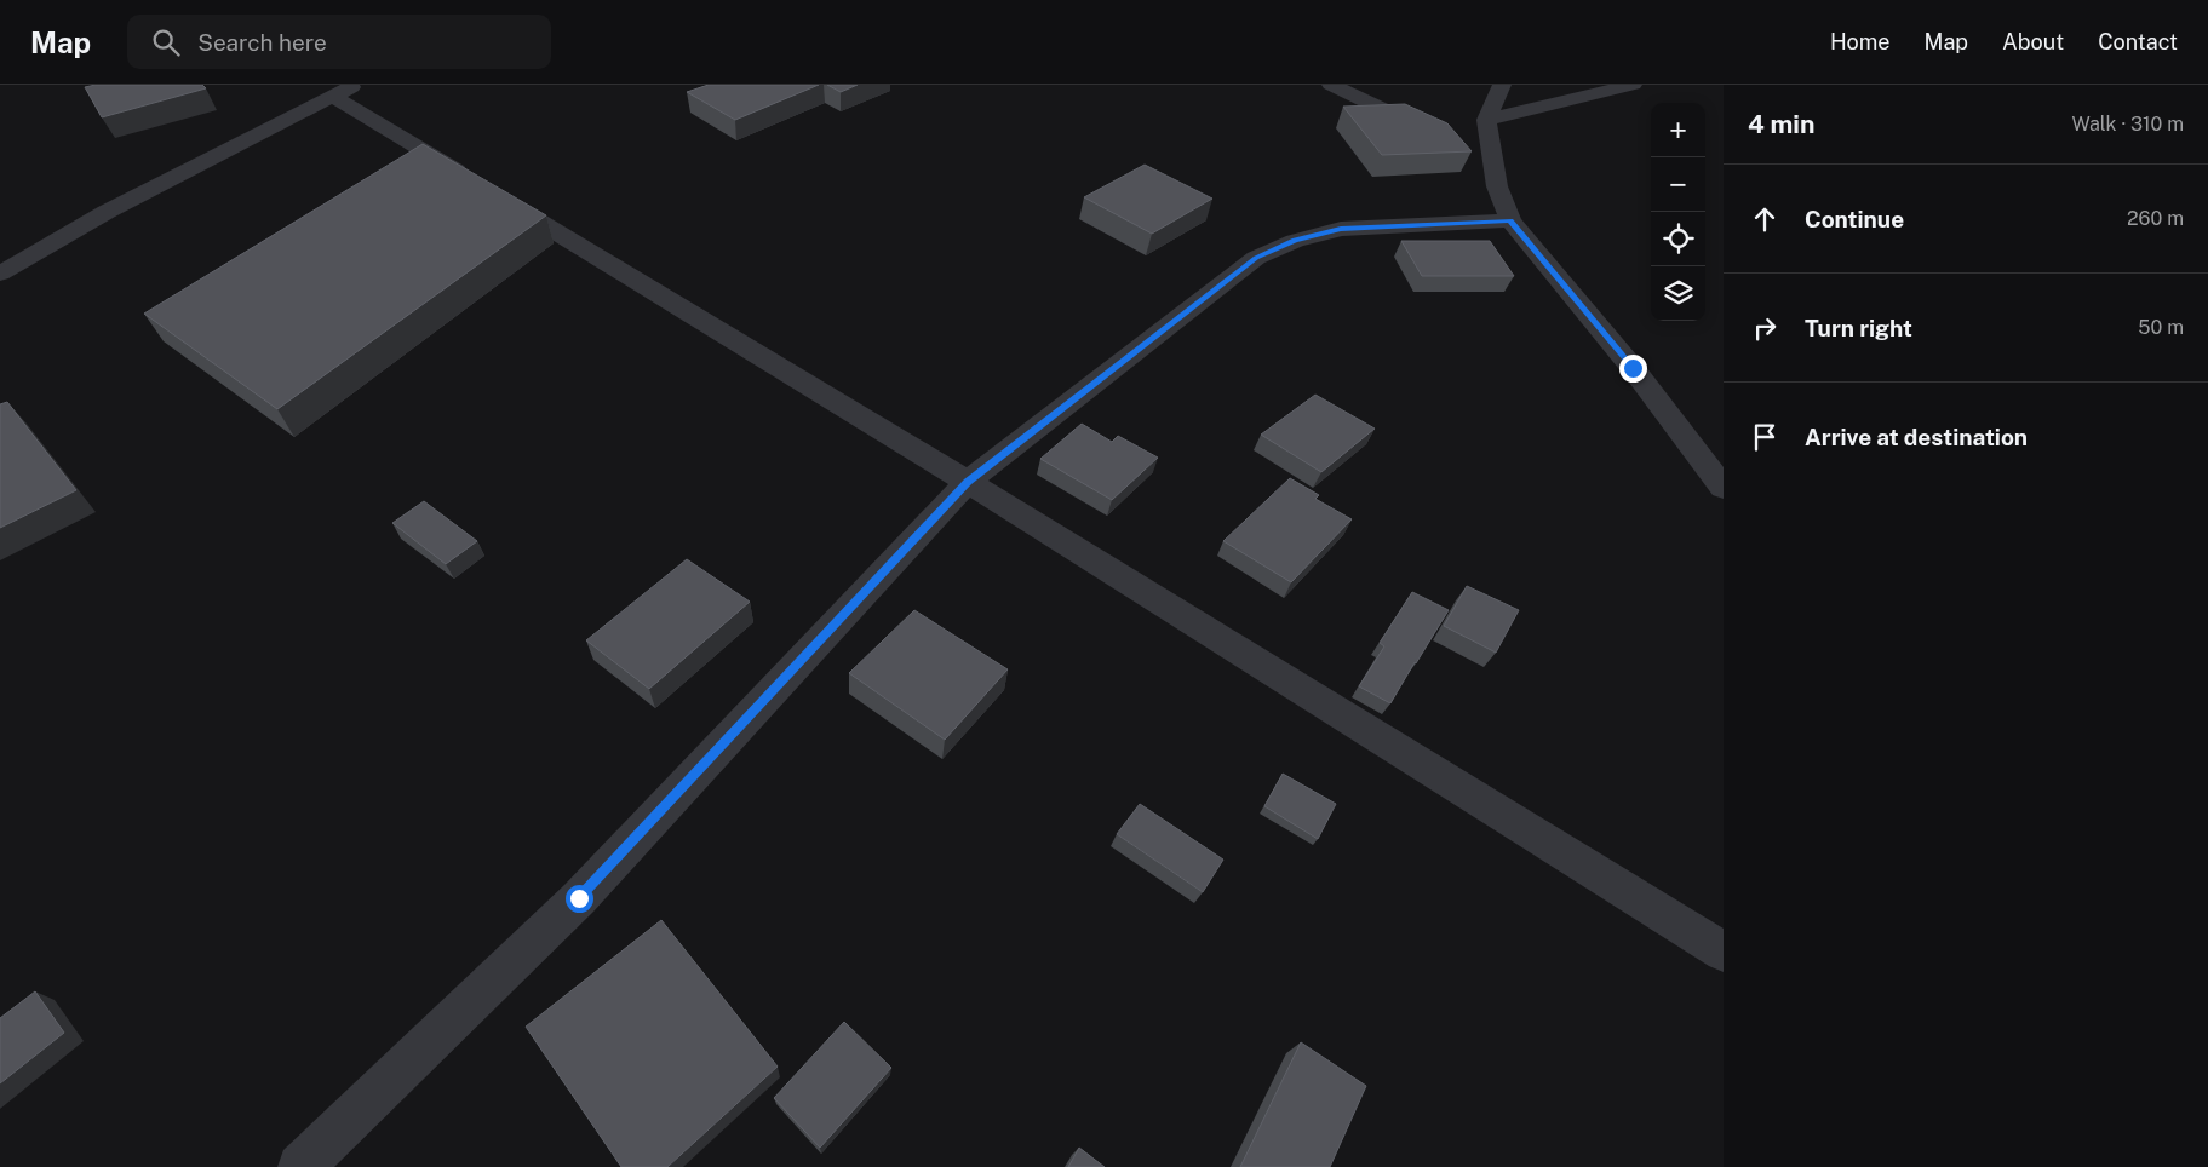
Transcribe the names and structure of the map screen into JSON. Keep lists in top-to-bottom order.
{
  "page": {
    "header": "Map",
    "search": "Search here",
    "nav": [
      "Home",
      "Map",
      "About",
      "Contact"
    ],
    "heading": ["4 min", "Walk · 310 m"],
    "map_buttons": ["+", "−"],
    "list": [
      ["Continue", "260 m"],
      ["Turn right", "50 m"],
      "Arrive at destination"
    ]
  }
}
